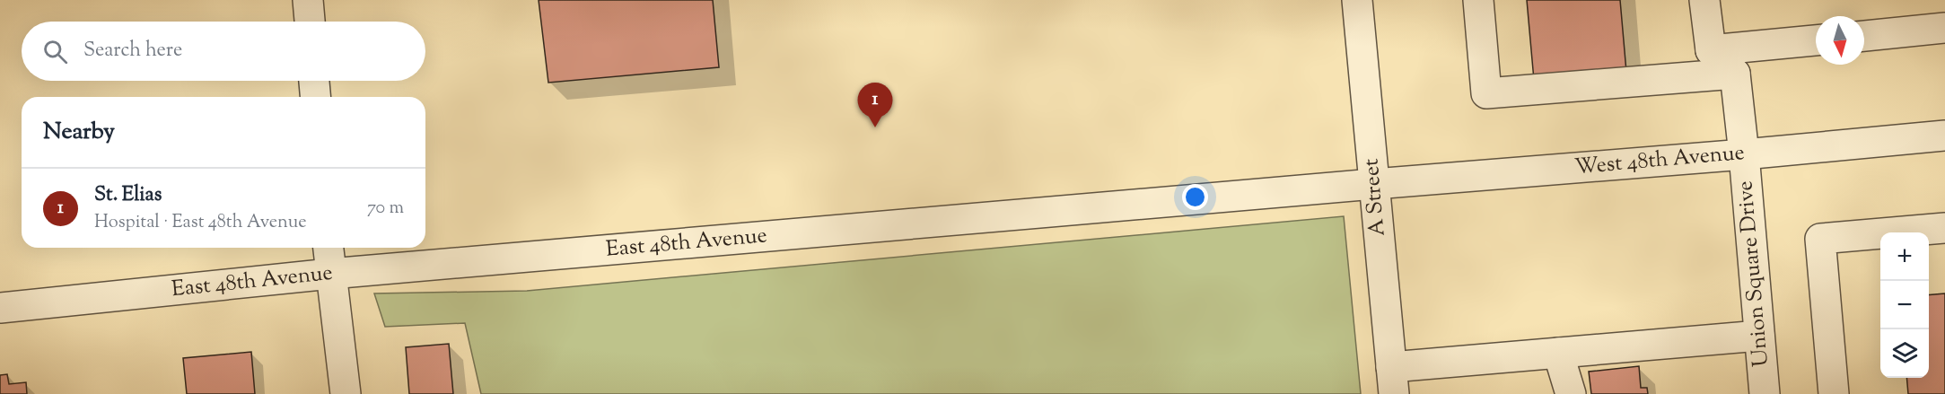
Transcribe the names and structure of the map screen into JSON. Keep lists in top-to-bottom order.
{
  "streets": {
    "street": [
      "West 48th Avenue",
      "A Street",
      "East 48th Avenue",
      "Union Square Drive"
    ]
  },
  "crossings": [
    ["West 48th Avenue", "A Street"],
    ["West 48th Avenue", "East 48th Avenue"],
    ["West 48th Avenue", "Union Square Drive"],
    ["A Street", "East 48th Avenue"]
  ],
  "north": "bottom",
  "page": {
    "search": "Search here",
    "pins": "1",
    "heading": "Nearby",
    "list": [
      {
        "mark": "1",
        "name": "St. Elias",
        "note": "Hospital · East 48th Avenue",
        "value": "70 m"
      }
    ],
    "map_buttons": ["+", "−"]
  }
}
